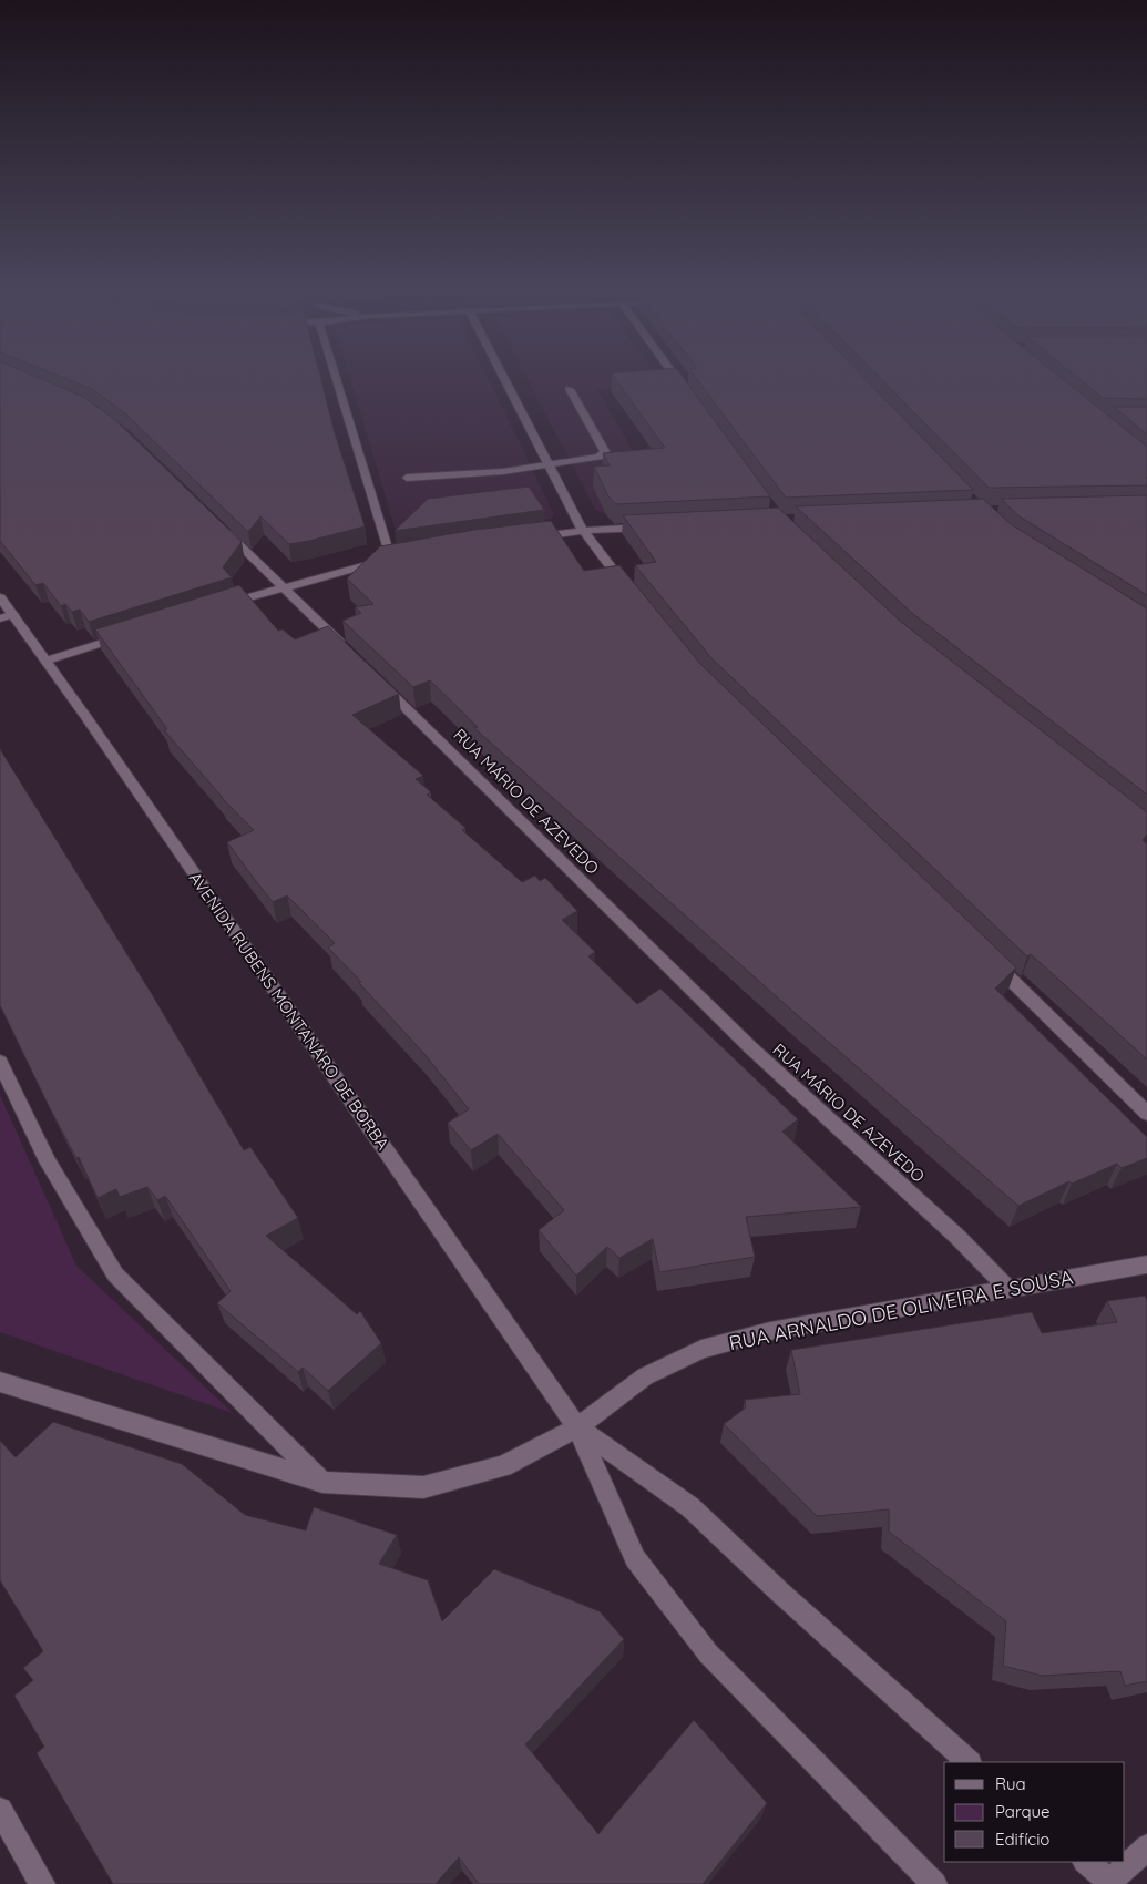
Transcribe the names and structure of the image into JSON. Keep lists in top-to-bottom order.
{
  "streets": {
    "street": ["RUA MÁRIO DE AZEVEDO", "AVENIDA RUBENS MONTANARO DE BORBA", "RUA ARNALDO DE OLIVEIRA E SOUSA"]
  },
  "crossings": [
    ["RUA MÁRIO DE AZEVEDO", "RUA ARNALDO DE OLIVEIRA E SOUSA"],
    ["AVENIDA RUBENS MONTANARO DE BORBA", "RUA ARNALDO DE OLIVEIRA E SOUSA"]
  ],
  "legend": ["Rua", "Parque", "Edifício"]
}
